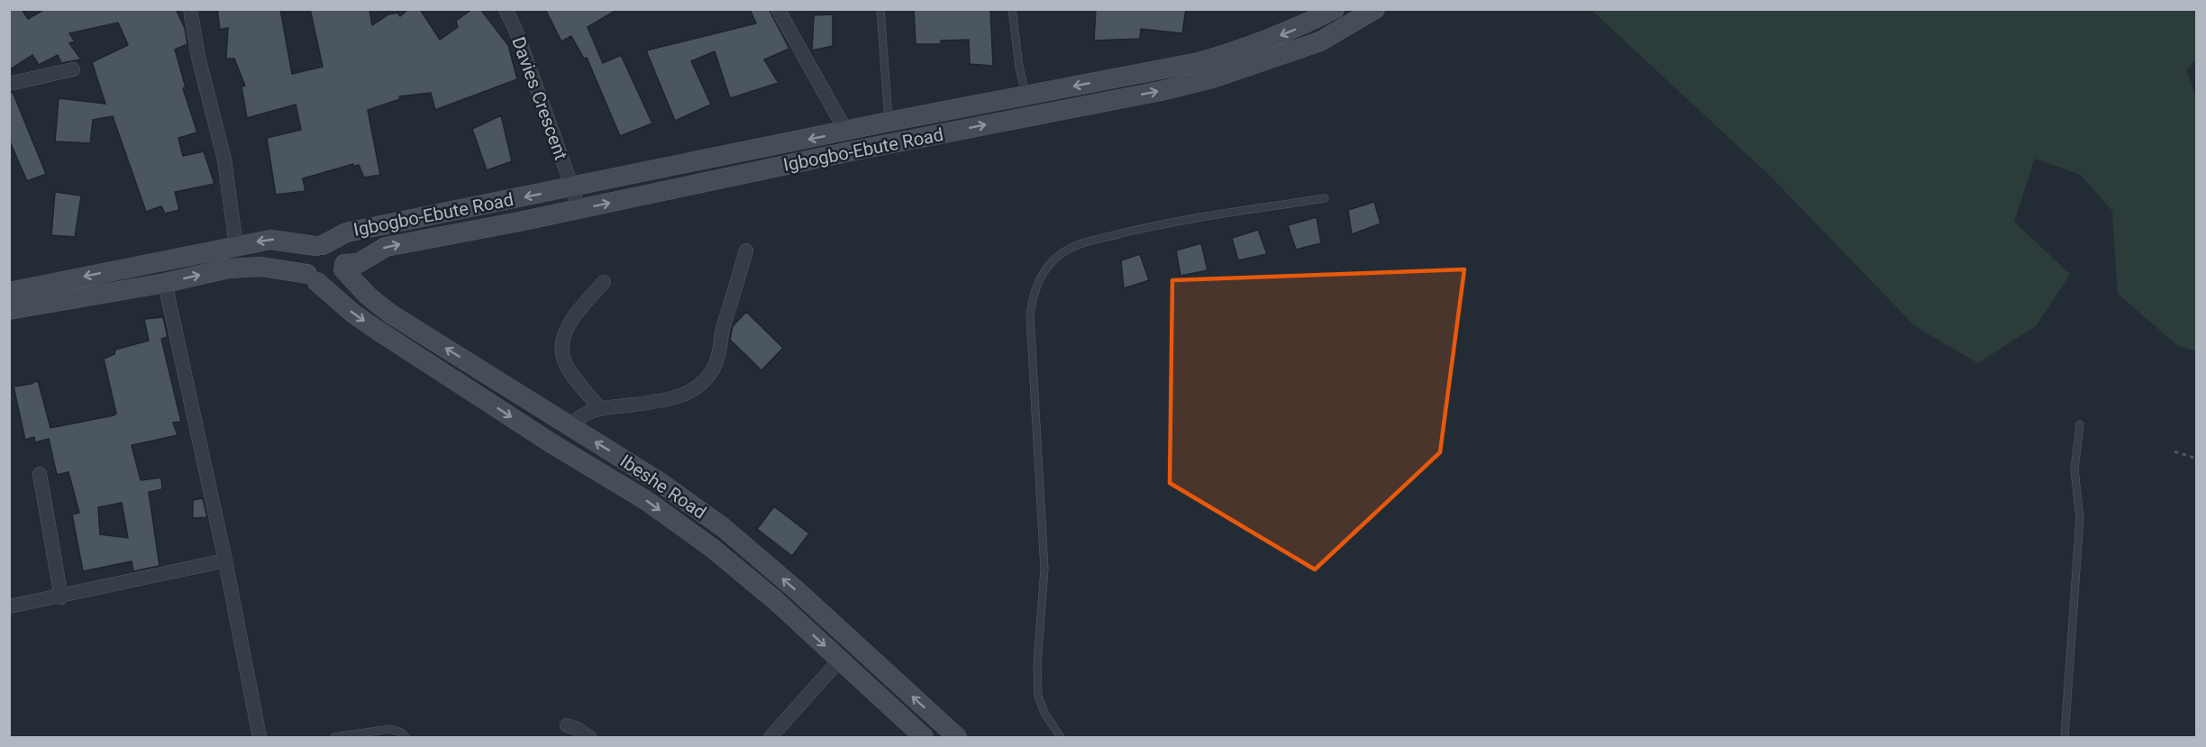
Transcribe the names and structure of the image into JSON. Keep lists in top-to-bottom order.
{
  "streets": {
    "main road": ["Igbogbo-Ebute Road", "Ibeshe Road"],
    "street": ["Davies Crescent"]
  },
  "crossings": [
    ["Davies Crescent", "Igbogbo-Ebute Road"],
    ["Igbogbo-Ebute Road", "Ibeshe Road"]
  ]
}
